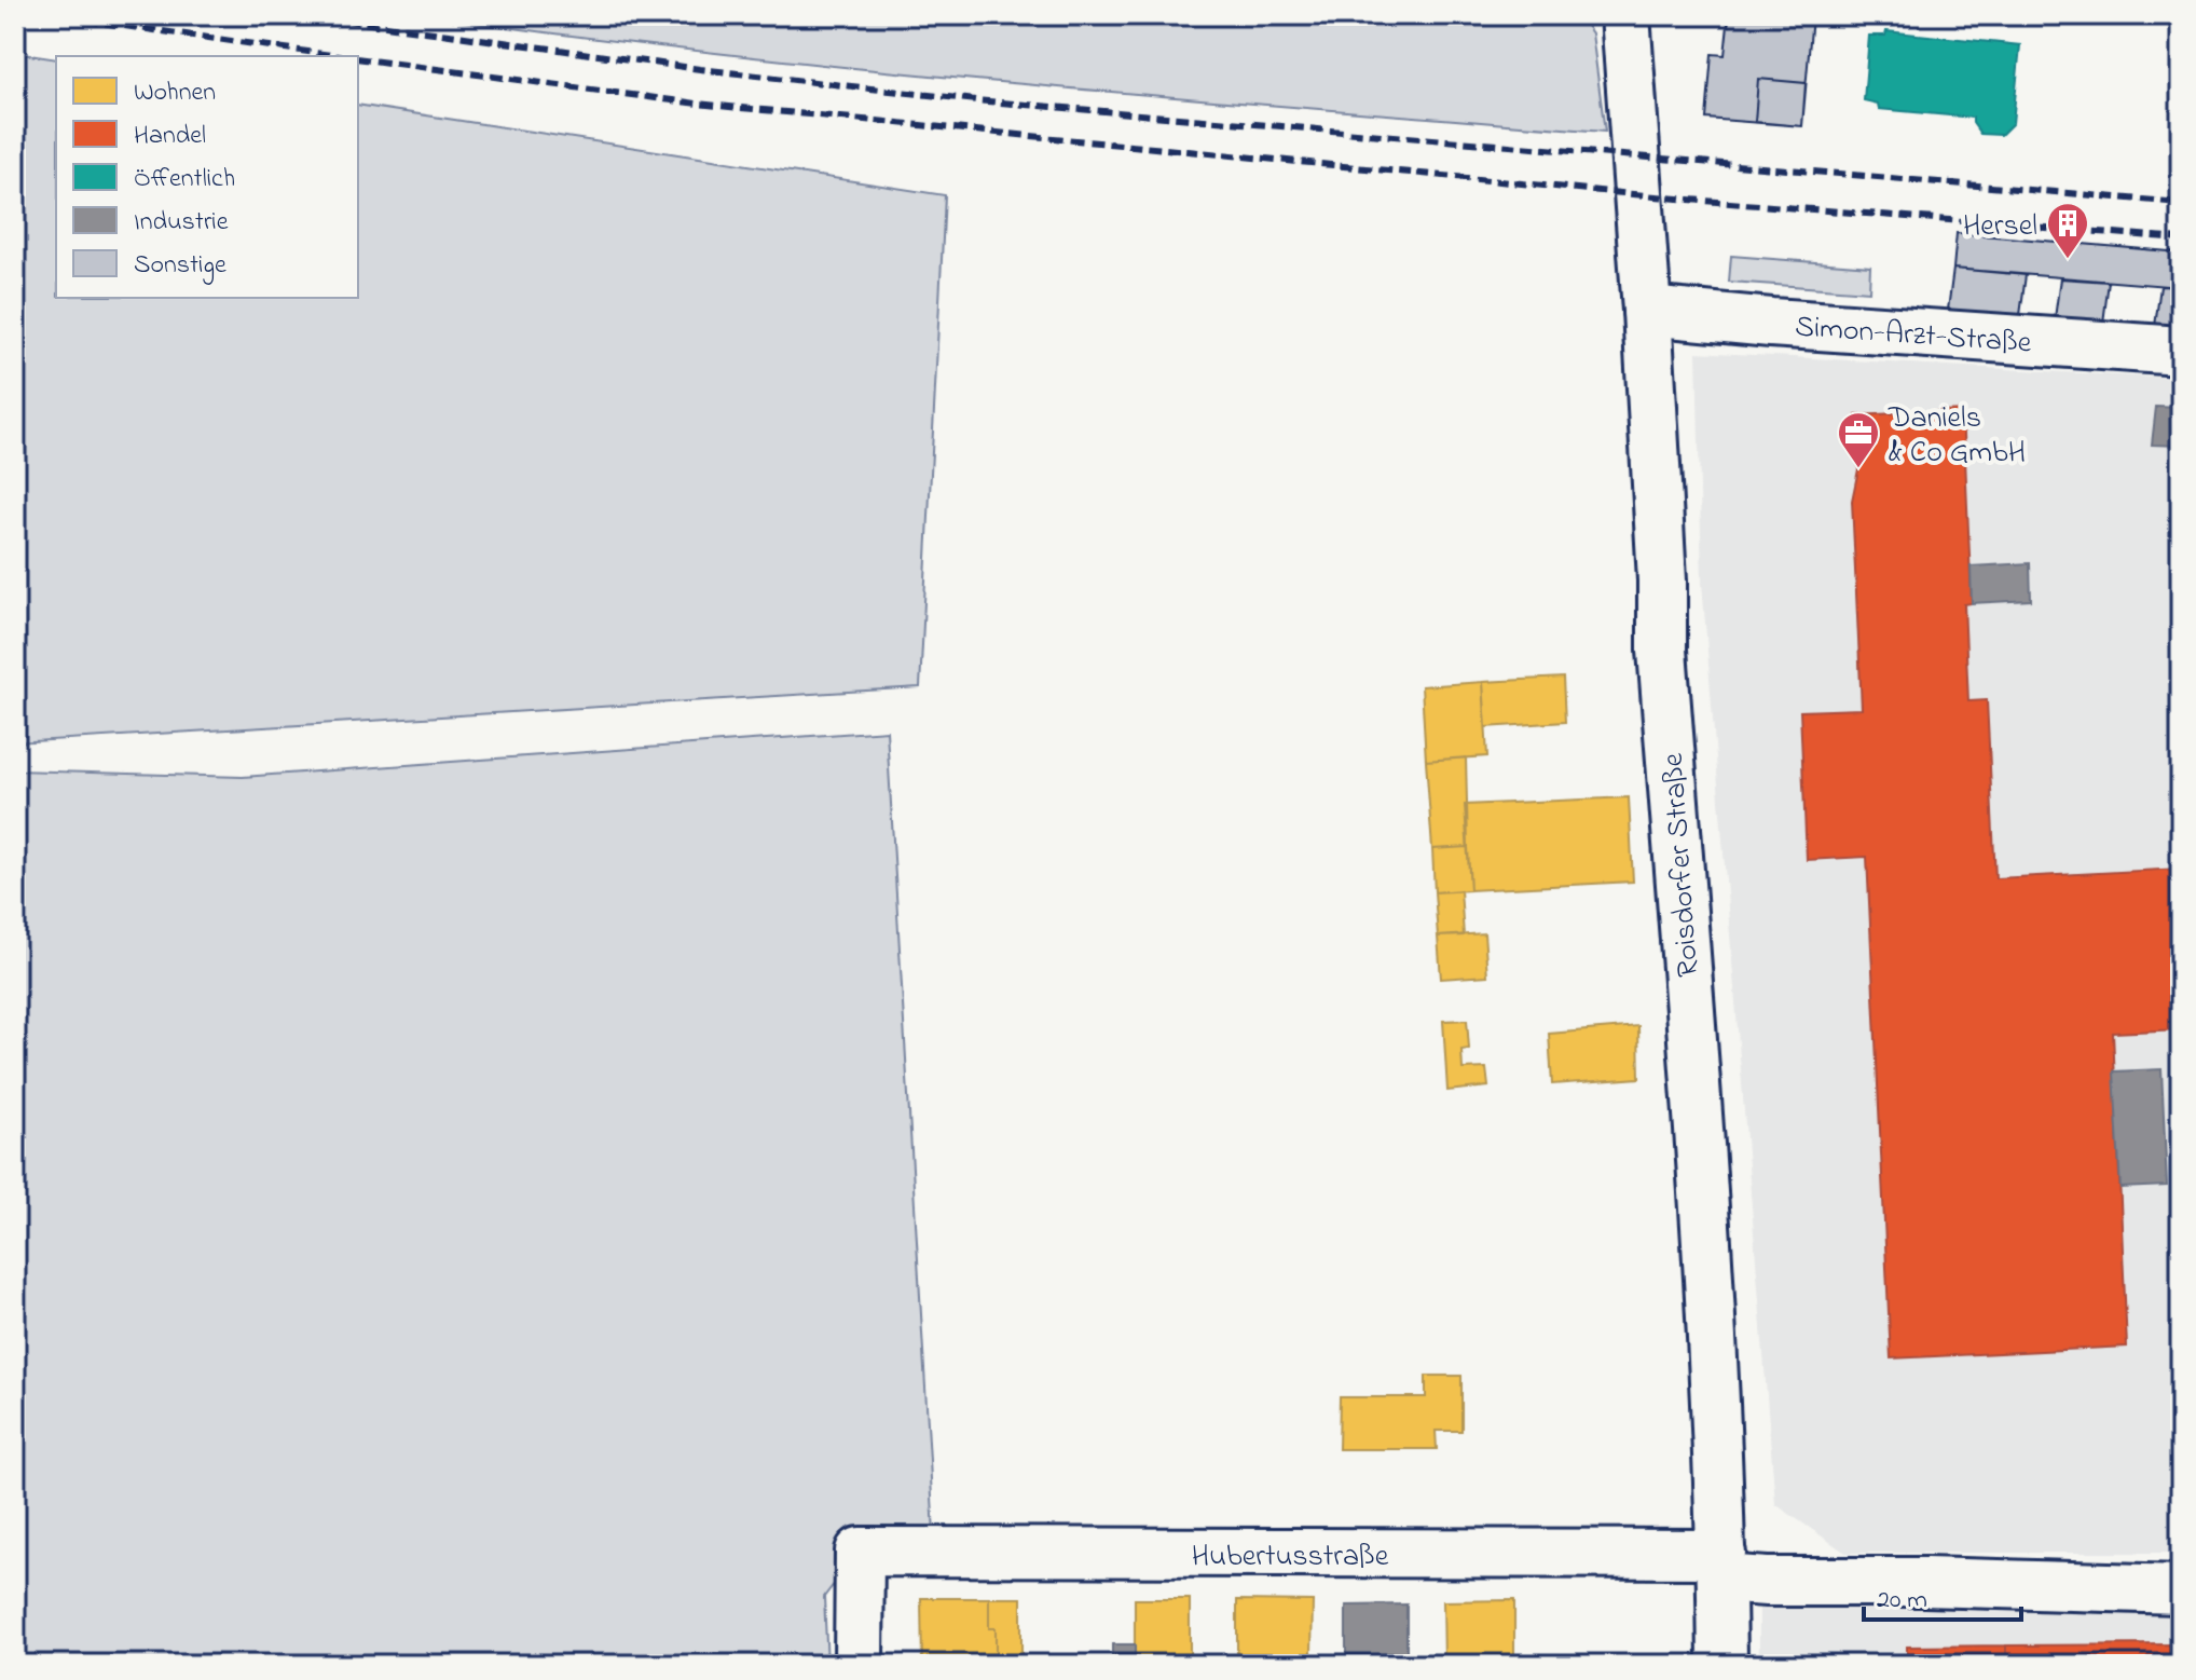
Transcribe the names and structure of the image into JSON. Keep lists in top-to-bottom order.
{
  "streets": {
    "street": ["Simon-Arzt-Straße", "Roisdorfer Straße", "Hubertusstraße"]
  },
  "crossings": [
    ["Simon-Arzt-Straße", "Roisdorfer Straße"],
    ["Roisdorfer Straße", "Hubertusstraße"]
  ],
  "places": {
    "building": ["Hersel"],
    "office": ["Daniels & Co GmbH"]
  },
  "legend": [
    "Wohnen",
    "Handel",
    "Öffentlich",
    "Industrie",
    "Sonstige"
  ],
  "scale_bar": "20 m"
}
